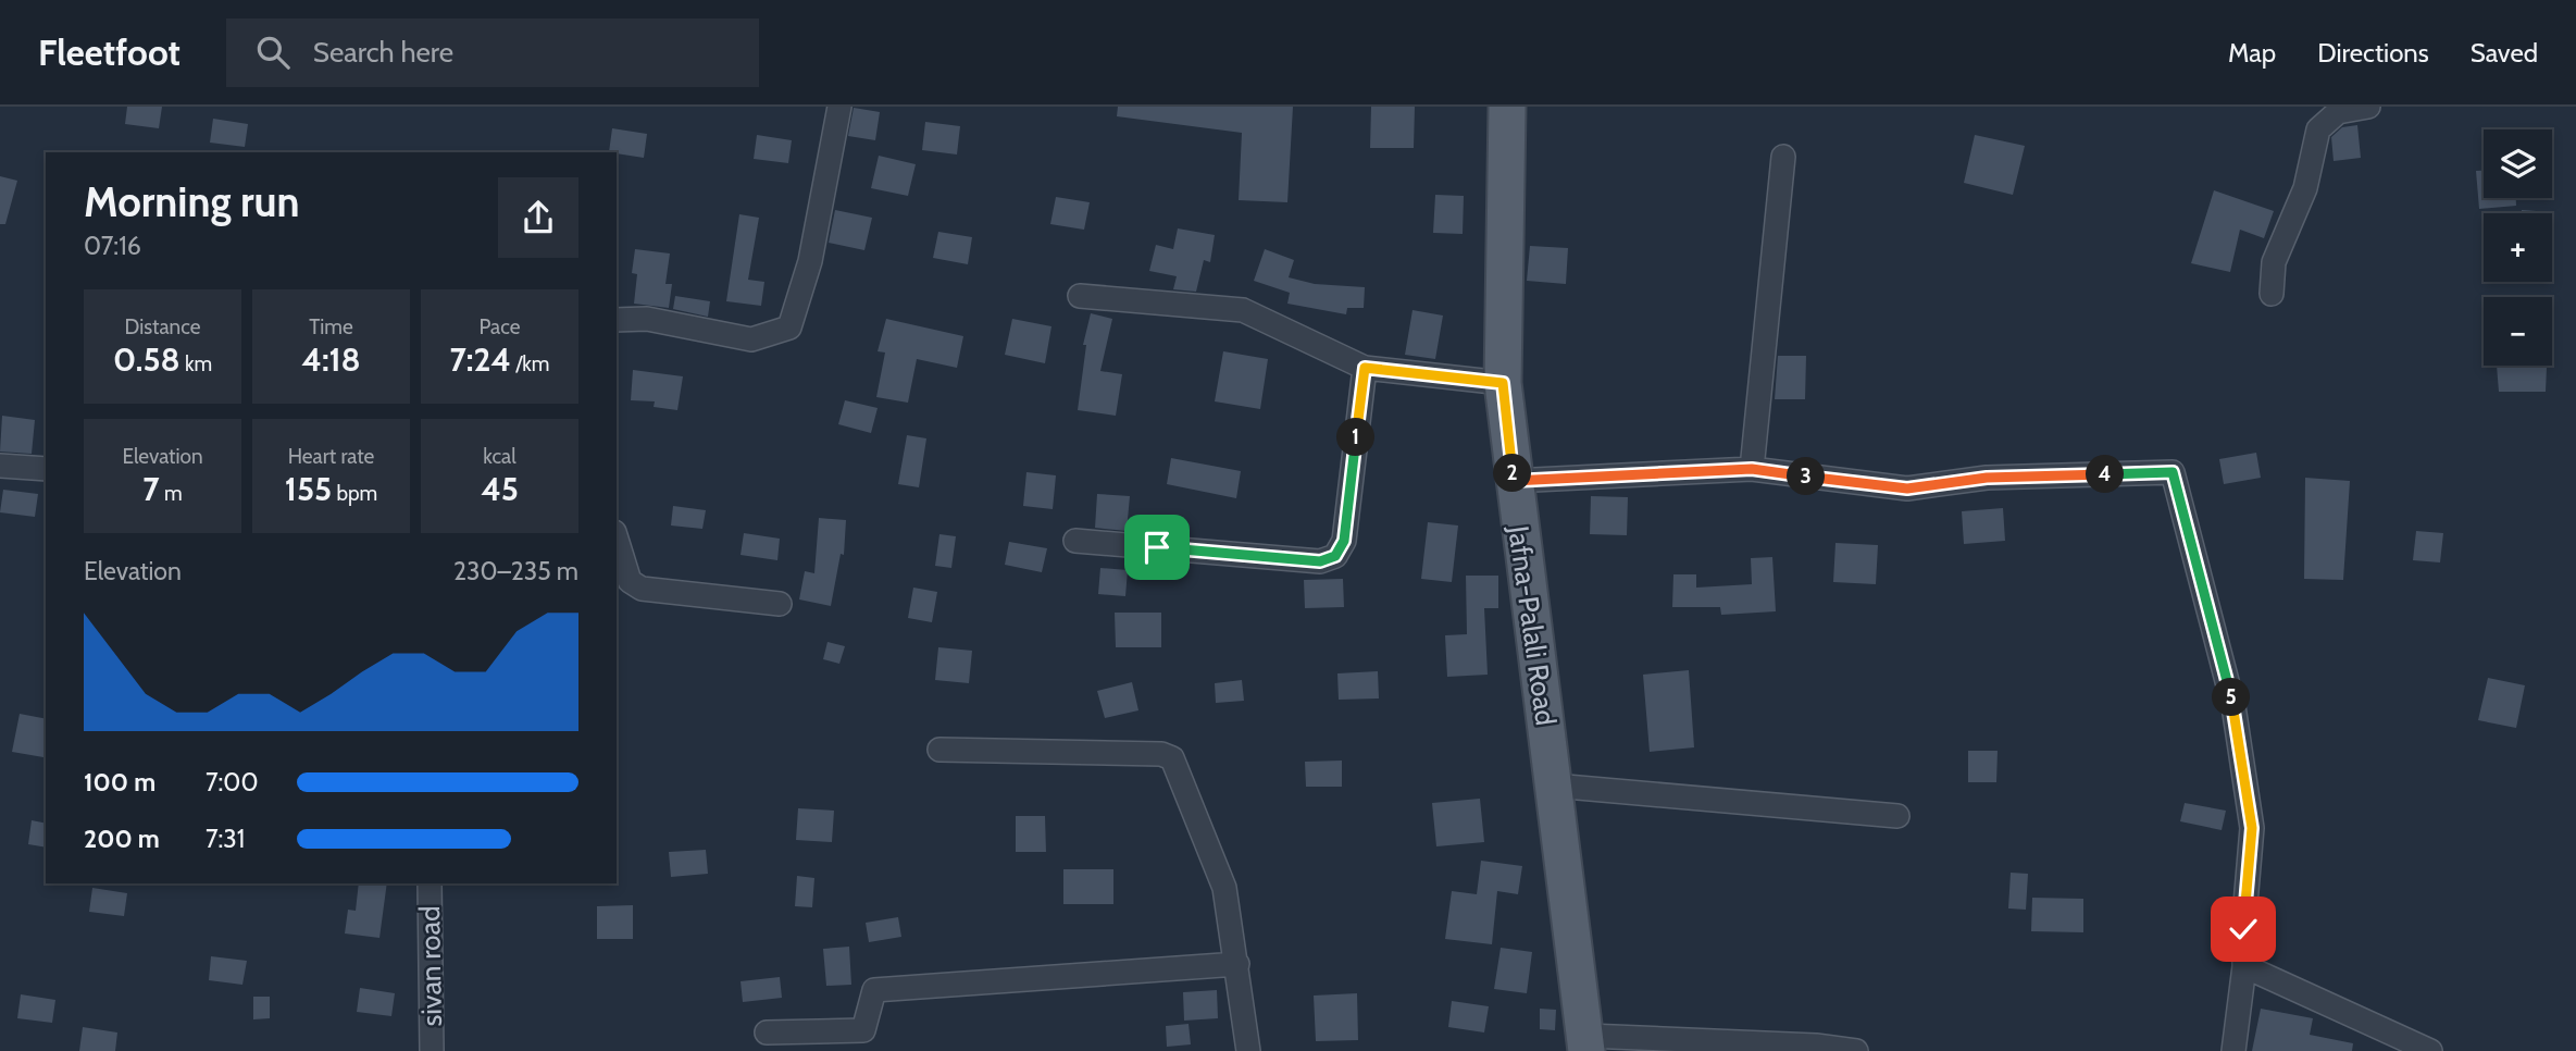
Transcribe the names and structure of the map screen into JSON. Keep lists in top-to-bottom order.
{
  "streets": {
    "main road": ["Jafna-Palali Road"],
    "street": ["sivan road"]
  },
  "page": {
    "header": "Fleetfoot",
    "search": "Search here",
    "nav": ["Map", "Directions", "Saved"],
    "map_buttons": ["+", "−"],
    "heading": ["Morning run", "07:16"],
    "stats": [
      ["Distance", "0.58 km"],
      ["Time", "4:18"],
      ["Pace", "7:24 /km"],
      ["Elevation", "7 m"],
      ["Heart rate", "155 bpm"],
      ["kcal", "45"]
    ],
    "pins": [
      "1",
      "2",
      "4",
      "3",
      "5"
    ],
    "chart": ["Elevation", "230–235 m"],
    "list": [
      {
        "name": "100 m",
        "note": "7:00"
      },
      {
        "name": "200 m",
        "note": "7:31"
      }
    ]
  }
}
